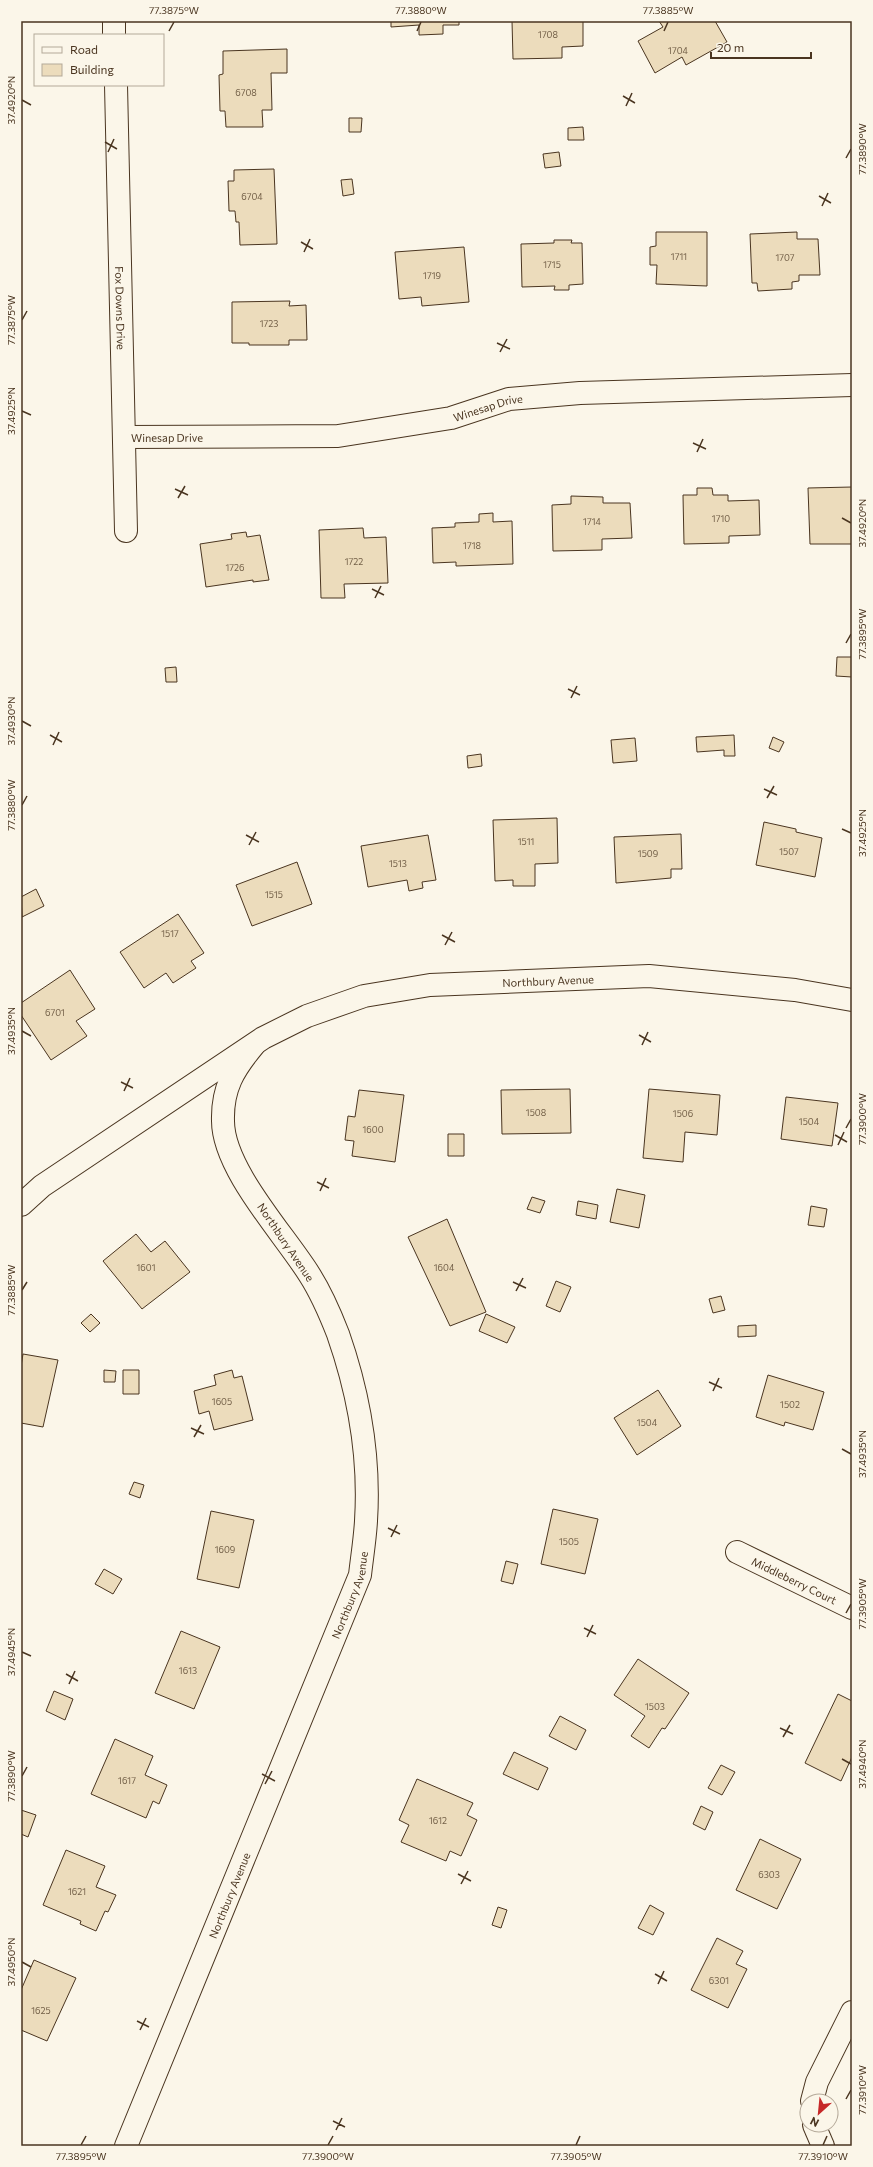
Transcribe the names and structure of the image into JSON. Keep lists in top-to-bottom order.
{
  "streets": {
    "street": [
      "Fox Downs Drive",
      "Winesap Drive",
      "Northbury Avenue",
      "Middleberry Court"
    ]
  },
  "crossings": [
    ["Fox Downs Drive", "Winesap Drive"]
  ],
  "house_numbers": [
    "1708",
    "1704",
    "6708",
    "6704",
    "1711",
    "1707",
    "1715",
    "1719",
    "1723",
    "1710",
    "1714",
    "1718",
    "1722",
    "1726",
    "1511",
    "1507",
    "1509",
    "1513",
    "1515",
    "1517",
    "6701",
    "1508",
    "1506",
    "1504",
    "1600",
    "1601",
    "1604",
    "1605",
    "1502",
    "1504",
    "1505",
    "1609",
    "1613",
    "1503",
    "1617",
    "1612",
    "6303",
    "1621",
    "6301",
    "1625"
  ],
  "legend": ["Road", "Building"],
  "scale_bar": "20 m",
  "north": "bottom left",
  "coordinates": [
    "77.3875°W",
    "77.3880°W",
    "77.3885°W",
    "37.4920°N",
    "77.3890°W",
    "37.4925°N",
    "77.3895°W",
    "37.4930°N",
    "37.4935°N",
    "77.3900°W",
    "77.3905°W",
    "37.4945°N",
    "37.4940°N",
    "37.4950°N",
    "77.3910°W"
  ]
}
